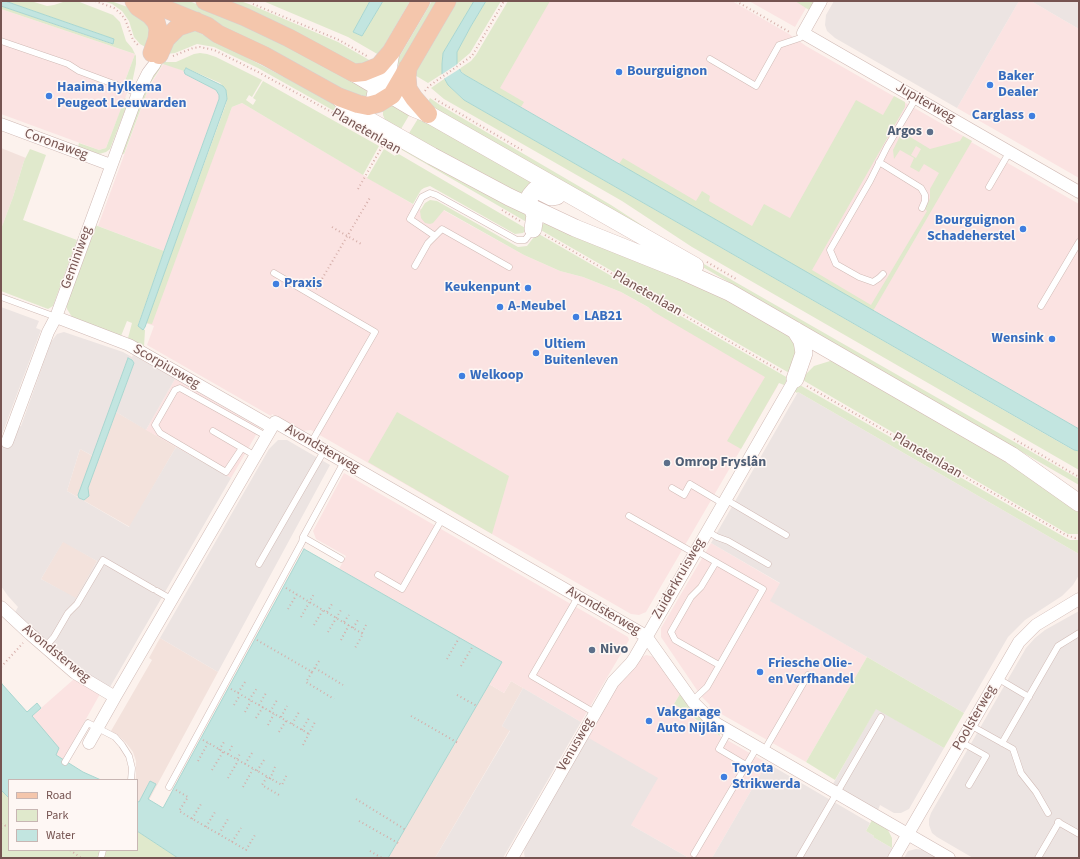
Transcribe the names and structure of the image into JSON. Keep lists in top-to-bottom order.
{
  "streets": {
    "main road": ["Planetenlaan"],
    "street": [
      "Jupiterweg",
      "Coronaweg",
      "Geminiweg",
      "Scorpiusweg",
      "Avondsterweg",
      "Zuiderkruisweg",
      "Poolsterweg",
      "Venusweg"
    ]
  },
  "crossings": [
    ["Planetenlaan", "Zuiderkruisweg"],
    ["Coronaweg", "Geminiweg"],
    ["Geminiweg", "Scorpiusweg"],
    ["Scorpiusweg", "Avondsterweg"],
    ["Avondsterweg", "Zuiderkruisweg"],
    ["Avondsterweg", "Venusweg"],
    ["Zuiderkruisweg", "Poolsterweg"],
    ["Zuiderkruisweg", "Venusweg"]
  ],
  "places": [
    "Bourguignon",
    "Baker Dealer",
    "Haaima Hylkema Peugeot Leeuwarden",
    "Carglass",
    "Argos",
    "Bourguignon Schadeherstel",
    "Praxis",
    "Keukenpunt",
    "A-Meubel",
    "LAB21",
    "Wensink",
    "Ultiem Buitenleven",
    "Welkoop",
    "Omrop Fryslân",
    "Nivo",
    "Friesche Olie- en Verfhandel",
    "Vakgarage Auto Nijlân",
    "Toyota Strikwerda"
  ],
  "legend": ["Road", "Park", "Water"]
}
